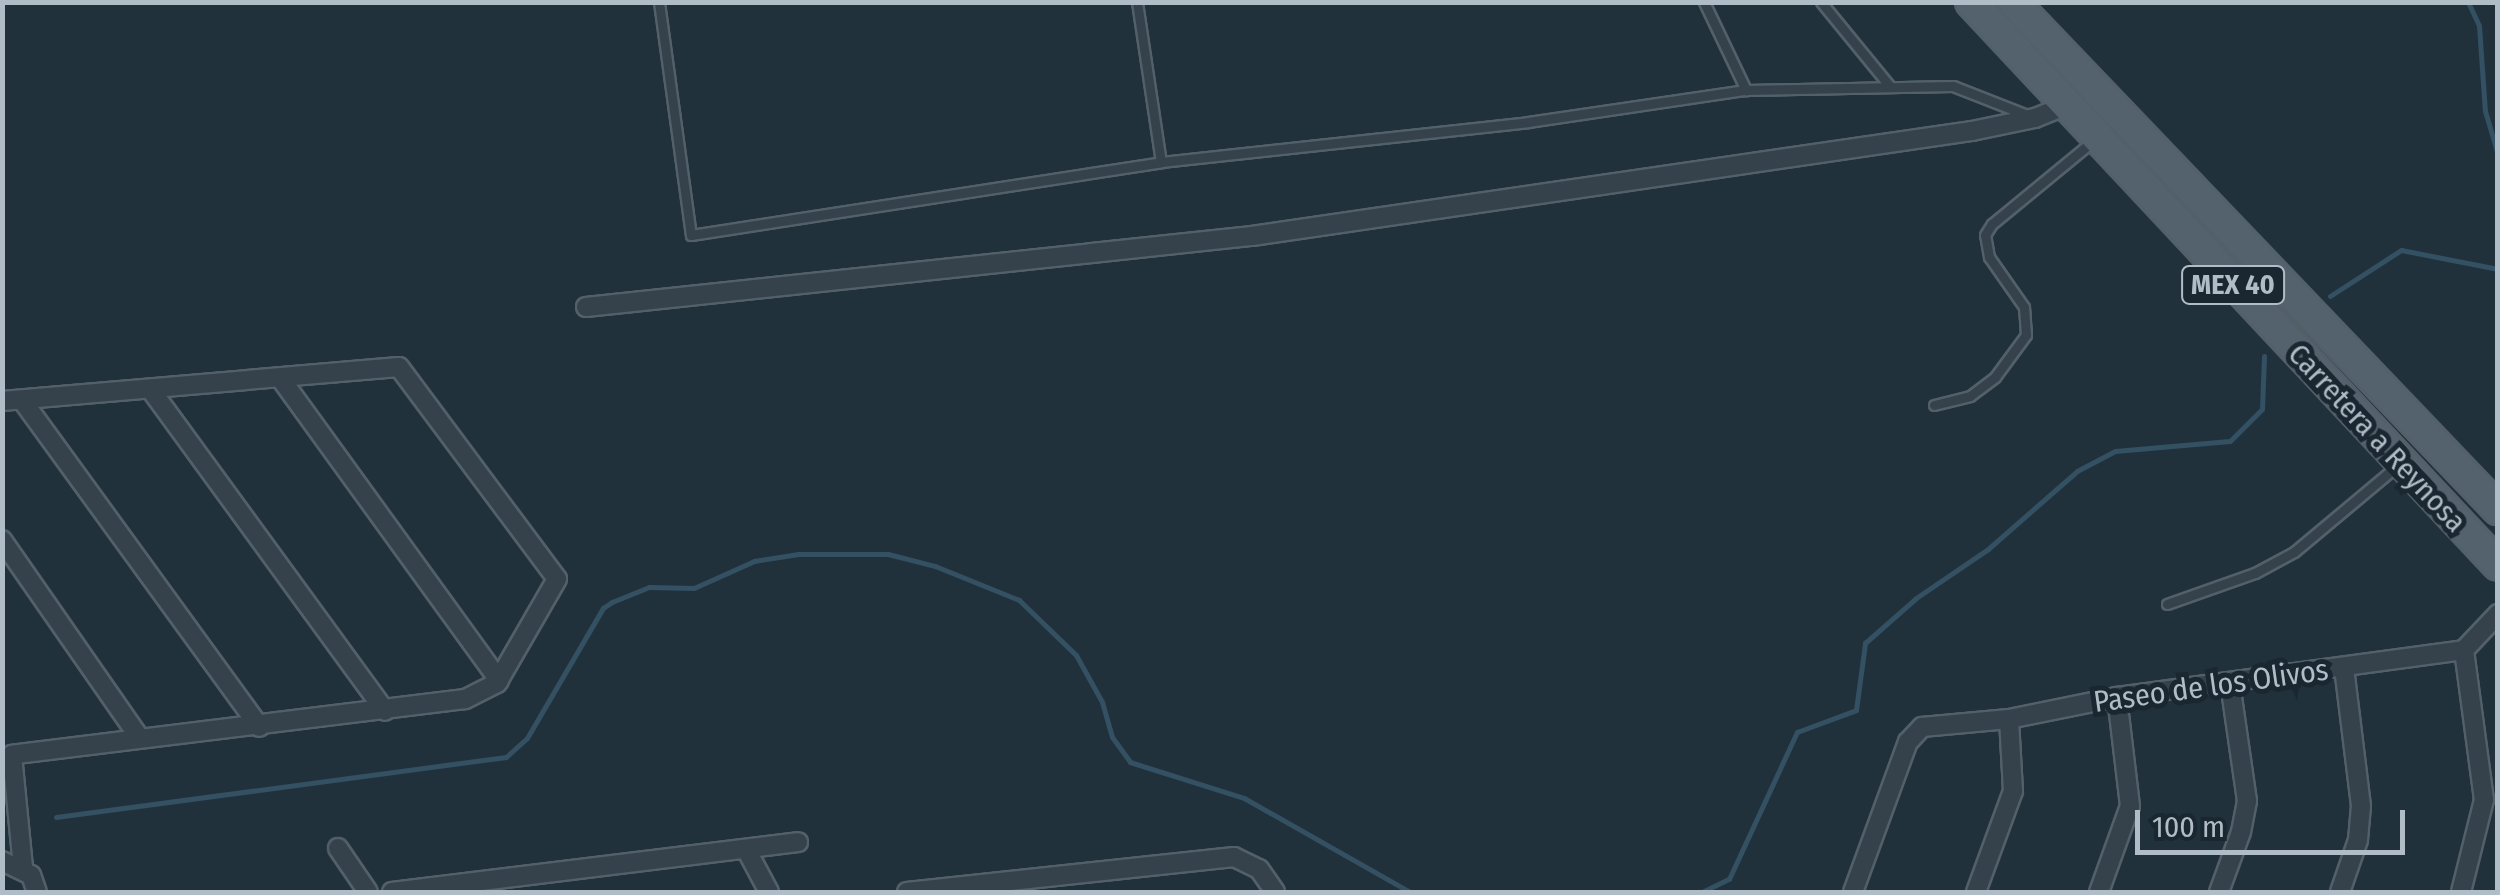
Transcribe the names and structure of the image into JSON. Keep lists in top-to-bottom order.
{
  "streets": {
    "main road": ["MEX 40", "Carretera a Reynosa"],
    "street": ["Paseo de los Olivos"]
  },
  "scale_bar": "100 m"
}
